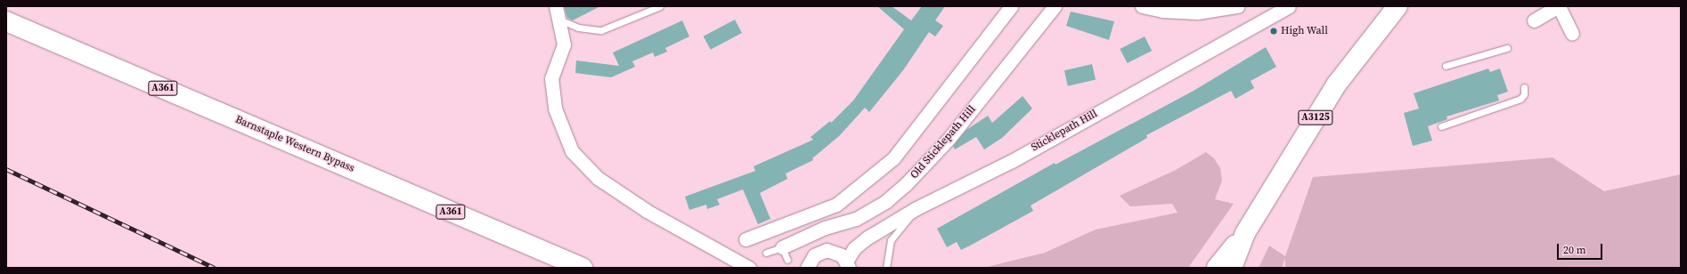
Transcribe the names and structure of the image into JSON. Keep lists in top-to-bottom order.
{
  "streets": {
    "main road": ["A361", "A3125", "Barnstaple Western Bypass"],
    "street": ["Sticklepath Hill", "Old Sticklepath Hill"]
  },
  "places": ["High Wall"],
  "scale_bar": "20 m"
}
